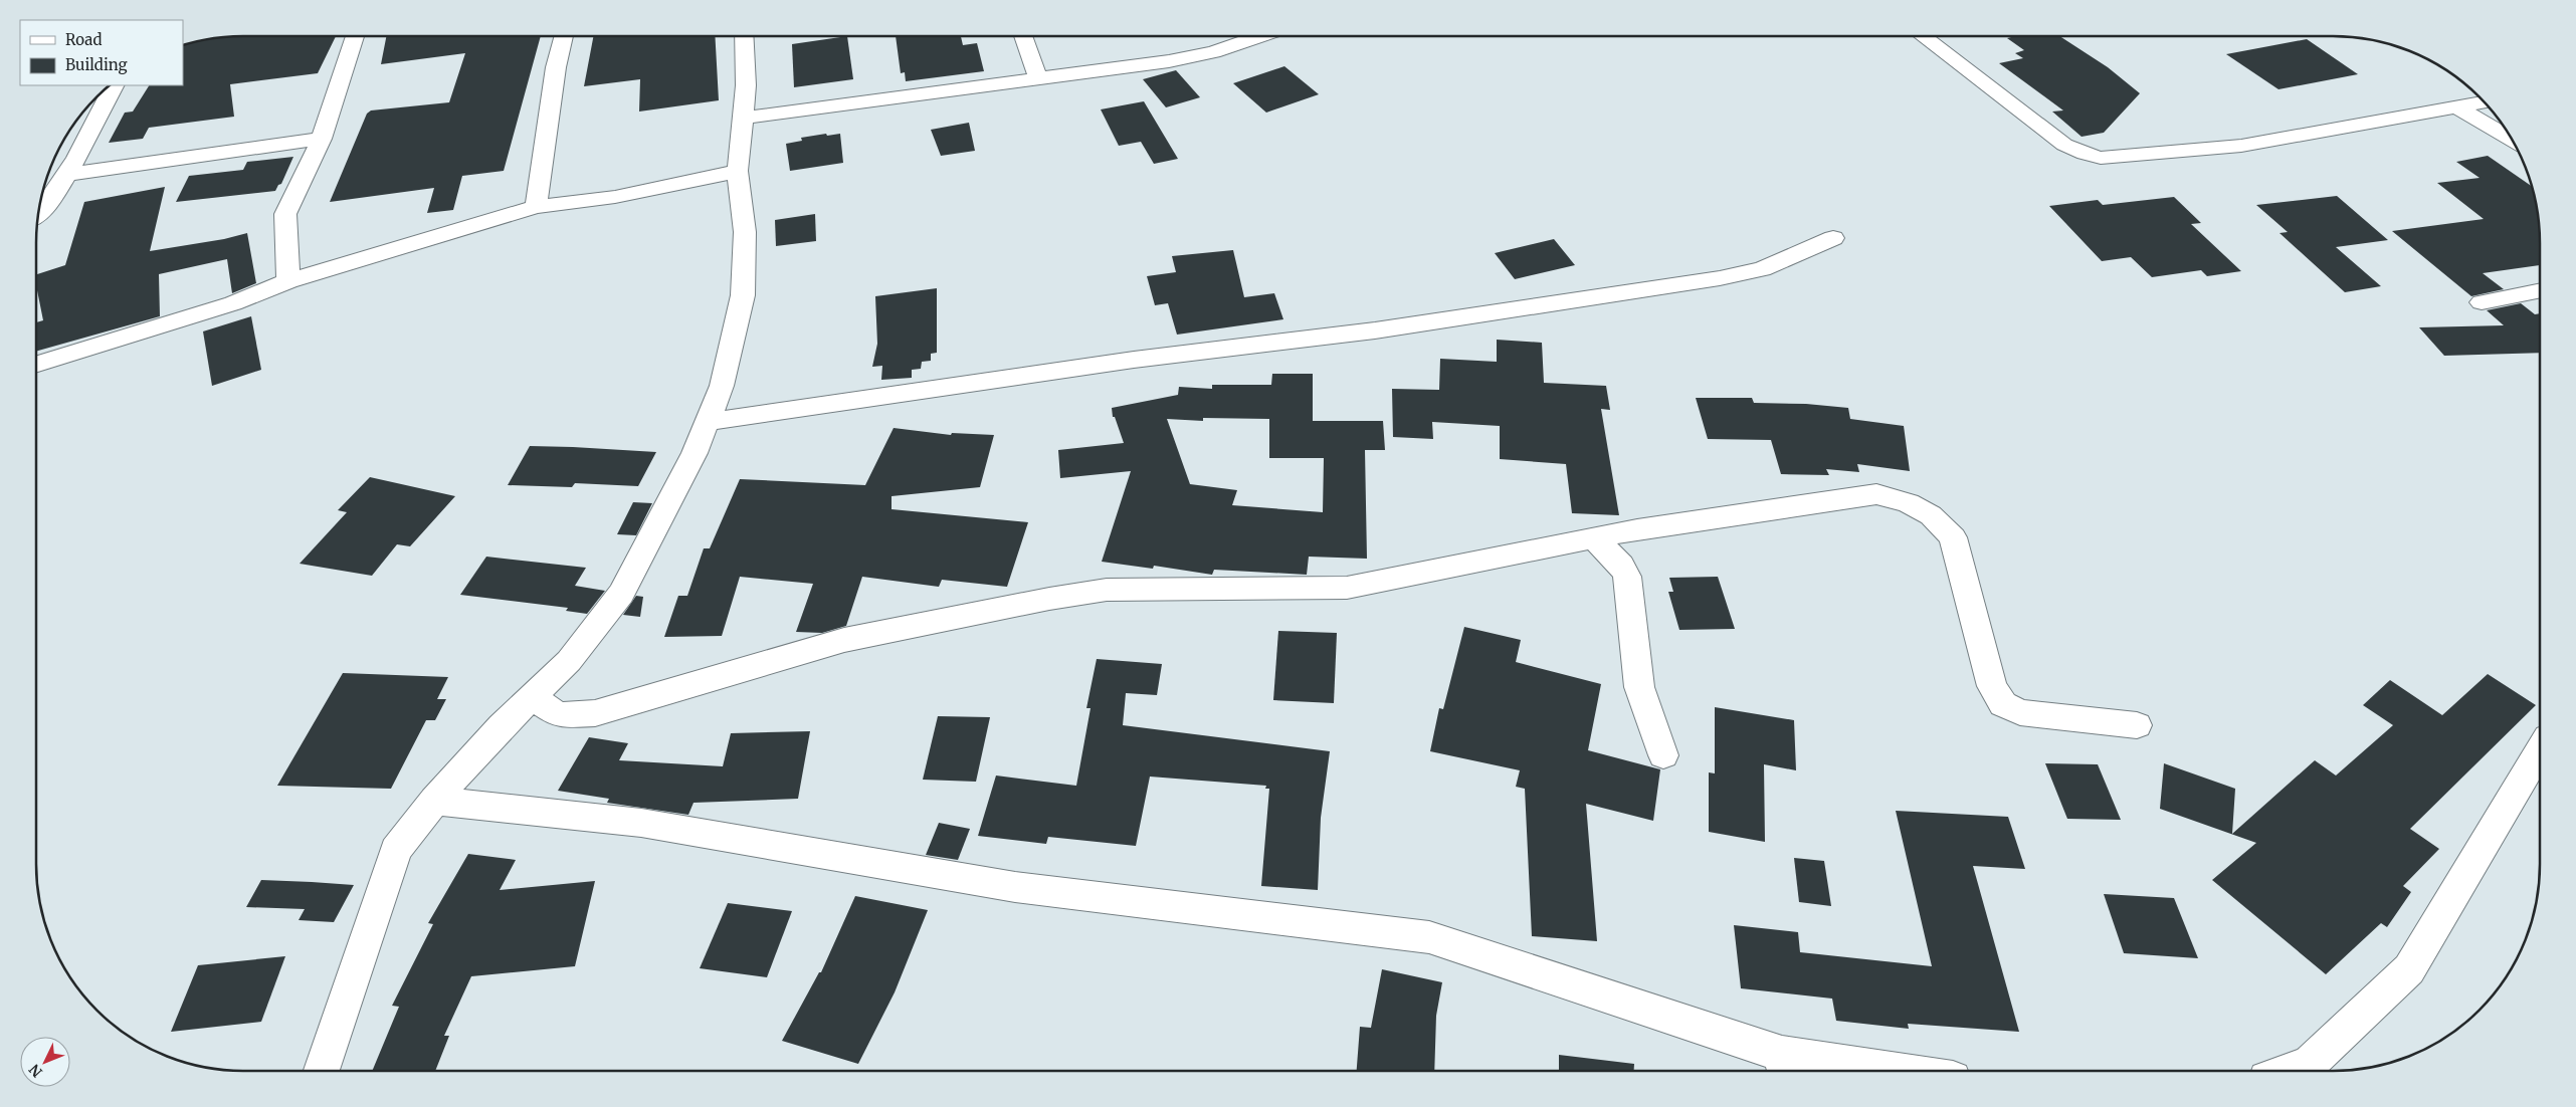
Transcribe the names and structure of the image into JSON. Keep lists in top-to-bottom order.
{
  "legend": ["Road", "Building"],
  "north": "bottom left"
}
